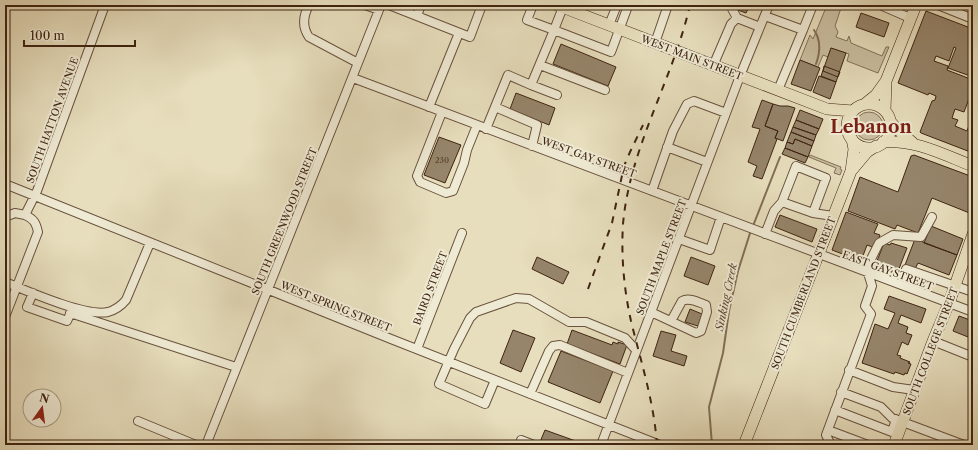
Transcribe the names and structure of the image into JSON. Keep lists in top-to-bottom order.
{
  "streets": {
    "main road": ["WEST MAIN STREET", "SOUTH CUMBERLAND STREET", "SOUTH COLLEGE STREET"],
    "street": [
      "SOUTH HATTON AVENUE",
      "WEST GAY STREET",
      "SOUTH GREENWOOD STREET",
      "SOUTH MAPLE STREET",
      "EAST GAY STREET",
      "BAIRD STREET",
      "WEST SPRING STREET"
    ]
  },
  "crossings": [
    ["WEST MAIN STREET", "SOUTH MAPLE STREET"],
    ["WEST MAIN STREET", "SOUTH CUMBERLAND STREET"],
    ["SOUTH HATTON AVENUE", "WEST SPRING STREET"],
    ["WEST GAY STREET", "SOUTH GREENWOOD STREET"],
    ["WEST GAY STREET", "SOUTH MAPLE STREET"],
    ["WEST GAY STREET", "EAST GAY STREET"],
    ["WEST GAY STREET", "SOUTH CUMBERLAND STREET"],
    ["SOUTH GREENWOOD STREET", "WEST SPRING STREET"],
    ["SOUTH MAPLE STREET", "WEST SPRING STREET"],
    ["EAST GAY STREET", "SOUTH CUMBERLAND STREET"],
    ["EAST GAY STREET", "SOUTH COLLEGE STREET"],
    ["BAIRD STREET", "WEST SPRING STREET"]
  ],
  "districts": ["Lebanon"],
  "water": ["Sinking Creek"],
  "house_numbers": ["230"],
  "scale_bar": "100 m",
  "north": "top"
}
